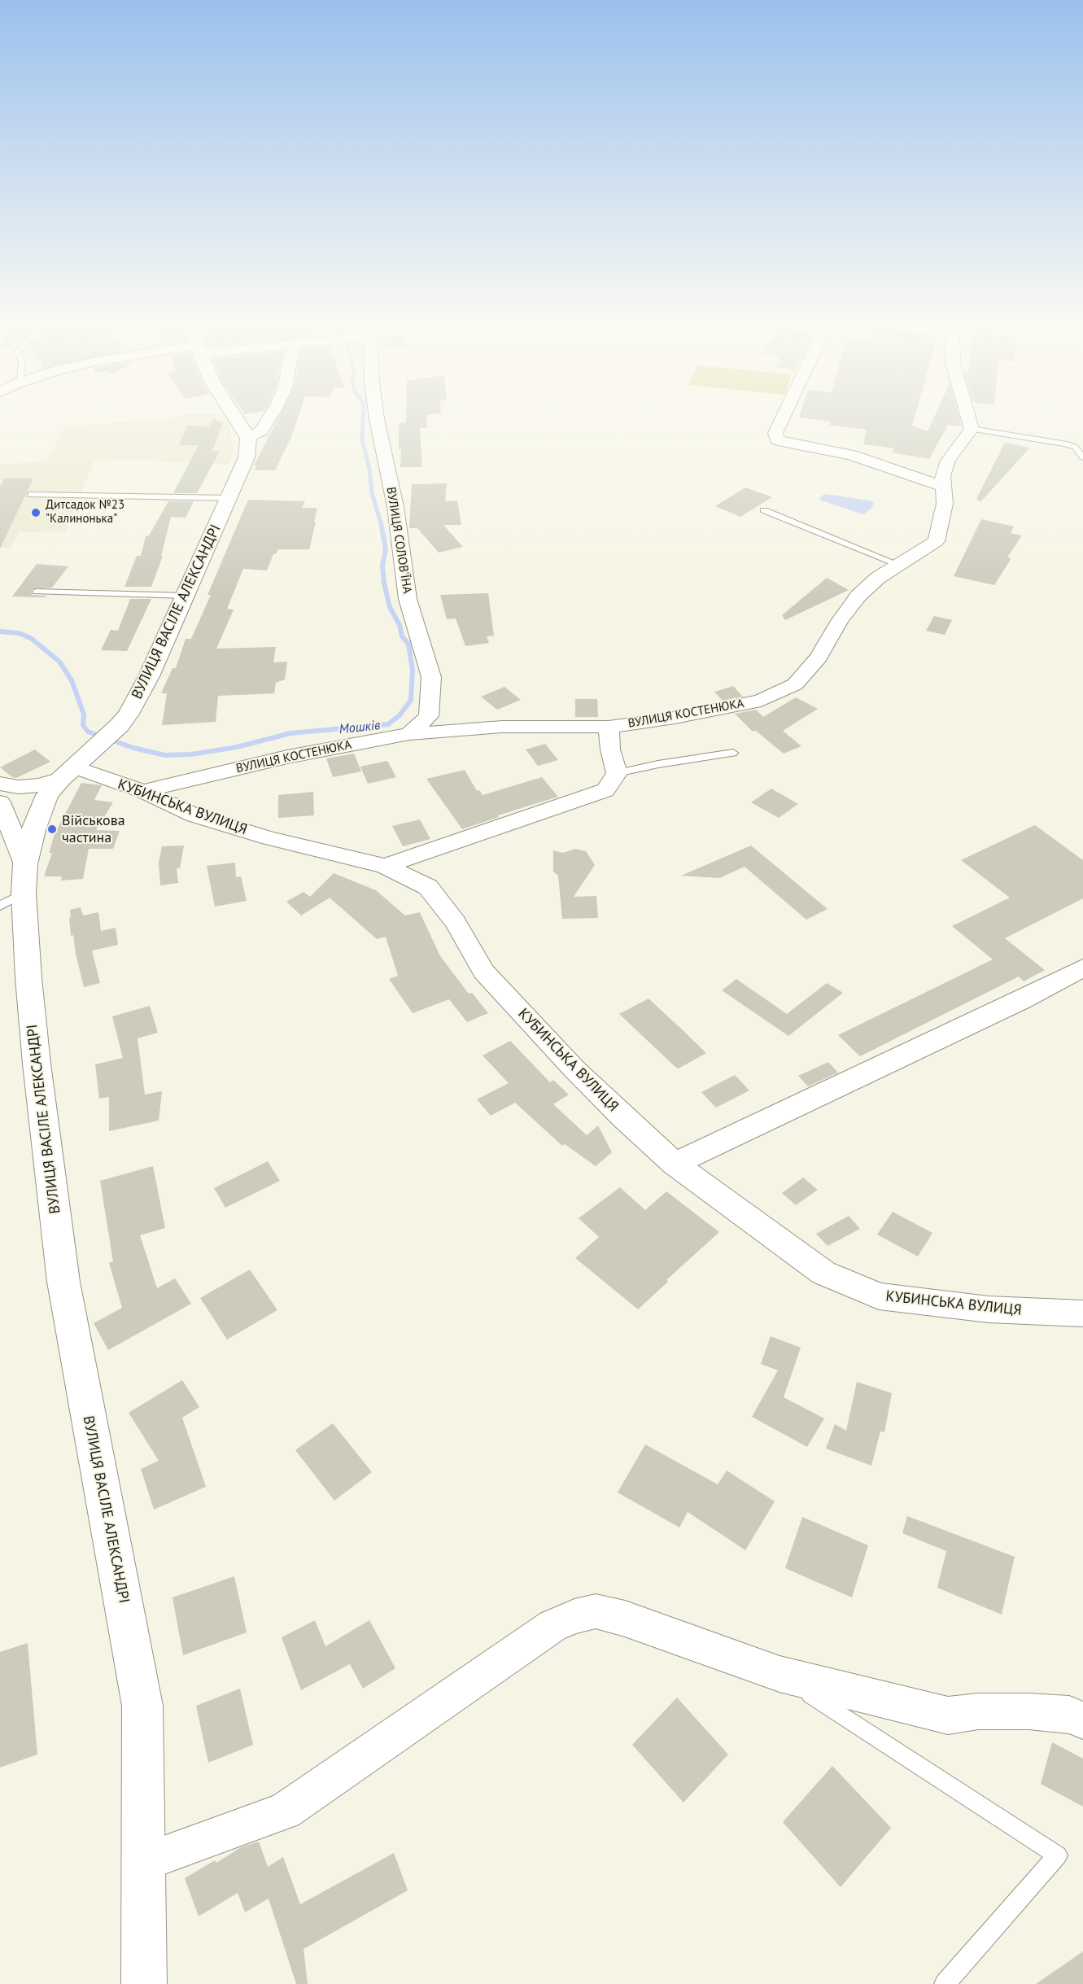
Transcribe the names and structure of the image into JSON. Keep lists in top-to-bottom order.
{
  "streets": {
    "main road": ["ВУЛИЦЯ ВАСІЛЕ АЛЕКСАНДРІ"],
    "street": ["ВУЛИЦЯ СОЛОВ'ЇНА", "ВУЛИЦЯ КОСТЕНЮКА", "КУБИНСЬКА ВУЛИЦЯ"]
  },
  "crossings": [
    ["ВУЛИЦЯ СОЛОВ'ЇНА", "ВУЛИЦЯ КОСТЕНЮКА"],
    ["ВУЛИЦЯ ВАСІЛЕ АЛЕКСАНДРІ", "КУБИНСЬКА ВУЛИЦЯ"],
    ["ВУЛИЦЯ КОСТЕНЮКА", "КУБИНСЬКА ВУЛИЦЯ"]
  ],
  "water": ["Мошків"],
  "places": ["Дитсадок №23 \"Калинонька\"", "Військова частина"]
}
